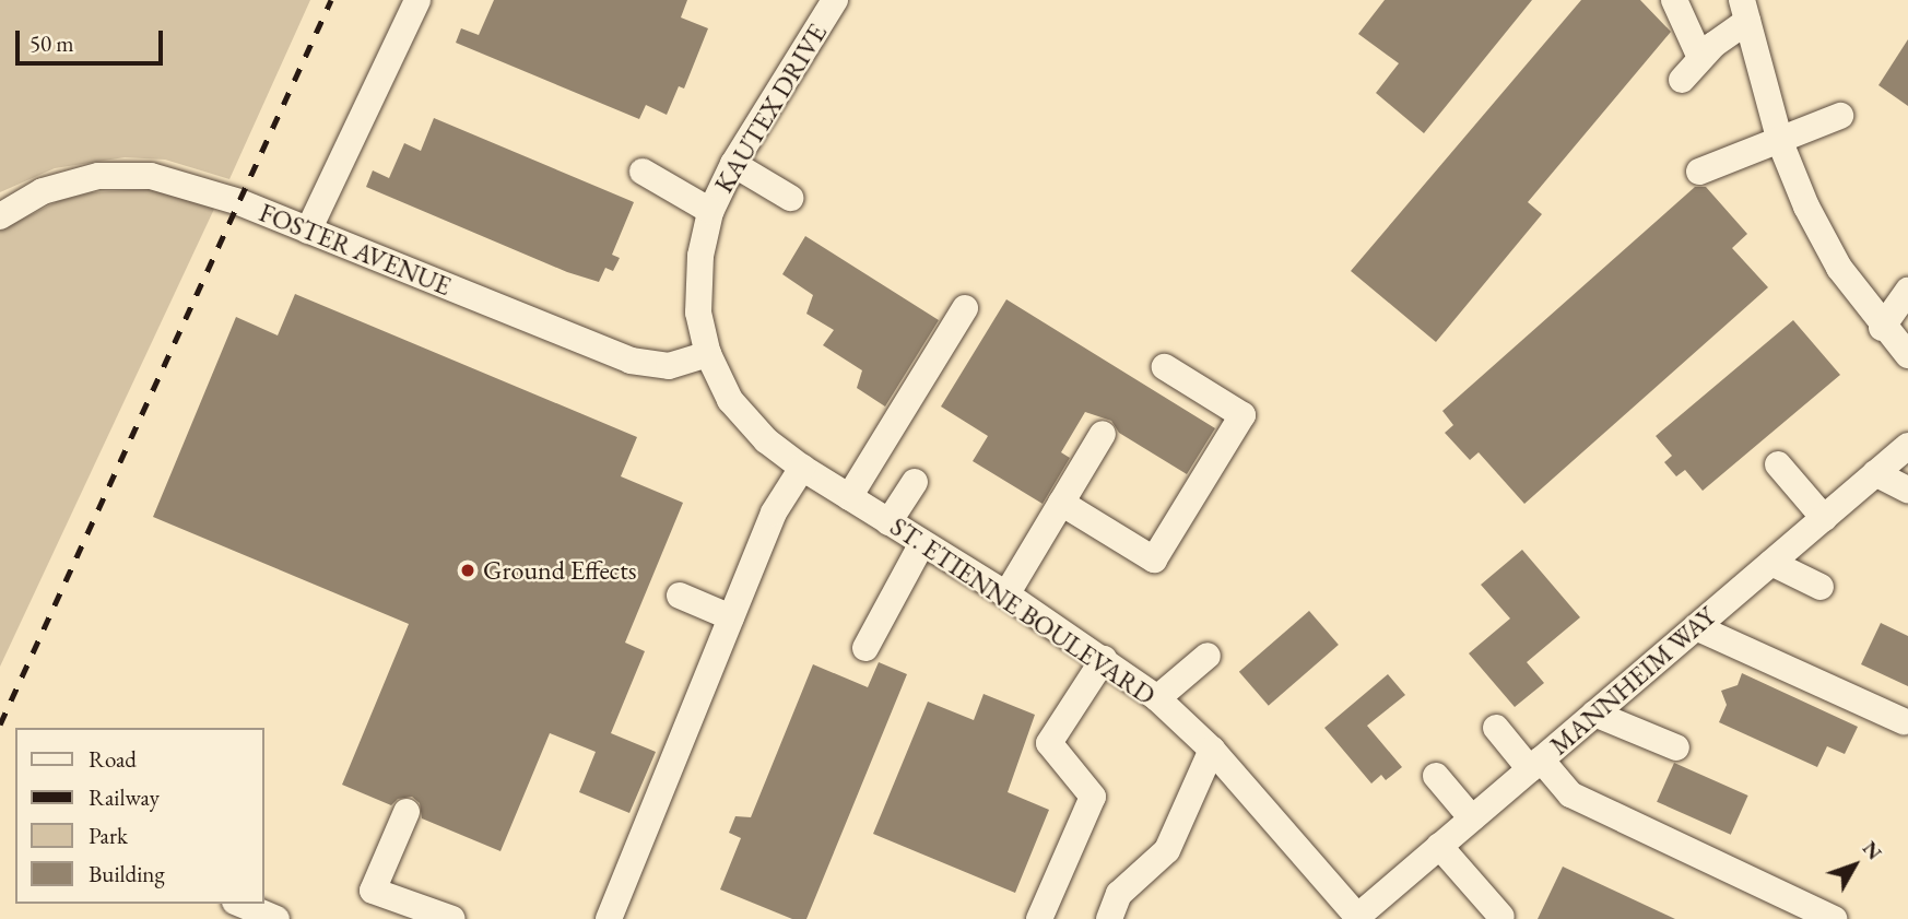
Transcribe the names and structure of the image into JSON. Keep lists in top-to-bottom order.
{
  "streets": {
    "street": [
      "KAUTEX DRIVE",
      "FOSTER AVENUE",
      "ST. ETIENNE BOULEVARD",
      "MANNHEIM WAY"
    ]
  },
  "crossings": [
    ["KAUTEX DRIVE", "FOSTER AVENUE"],
    ["KAUTEX DRIVE", "ST. ETIENNE BOULEVARD"],
    ["FOSTER AVENUE", "ST. ETIENNE BOULEVARD"],
    ["ST. ETIENNE BOULEVARD", "MANNHEIM WAY"]
  ],
  "places": ["Ground Effects"],
  "legend": [
    "Road",
    "Railway",
    "Park",
    "Building"
  ],
  "scale_bar": "50 m",
  "north": "top right"
}
